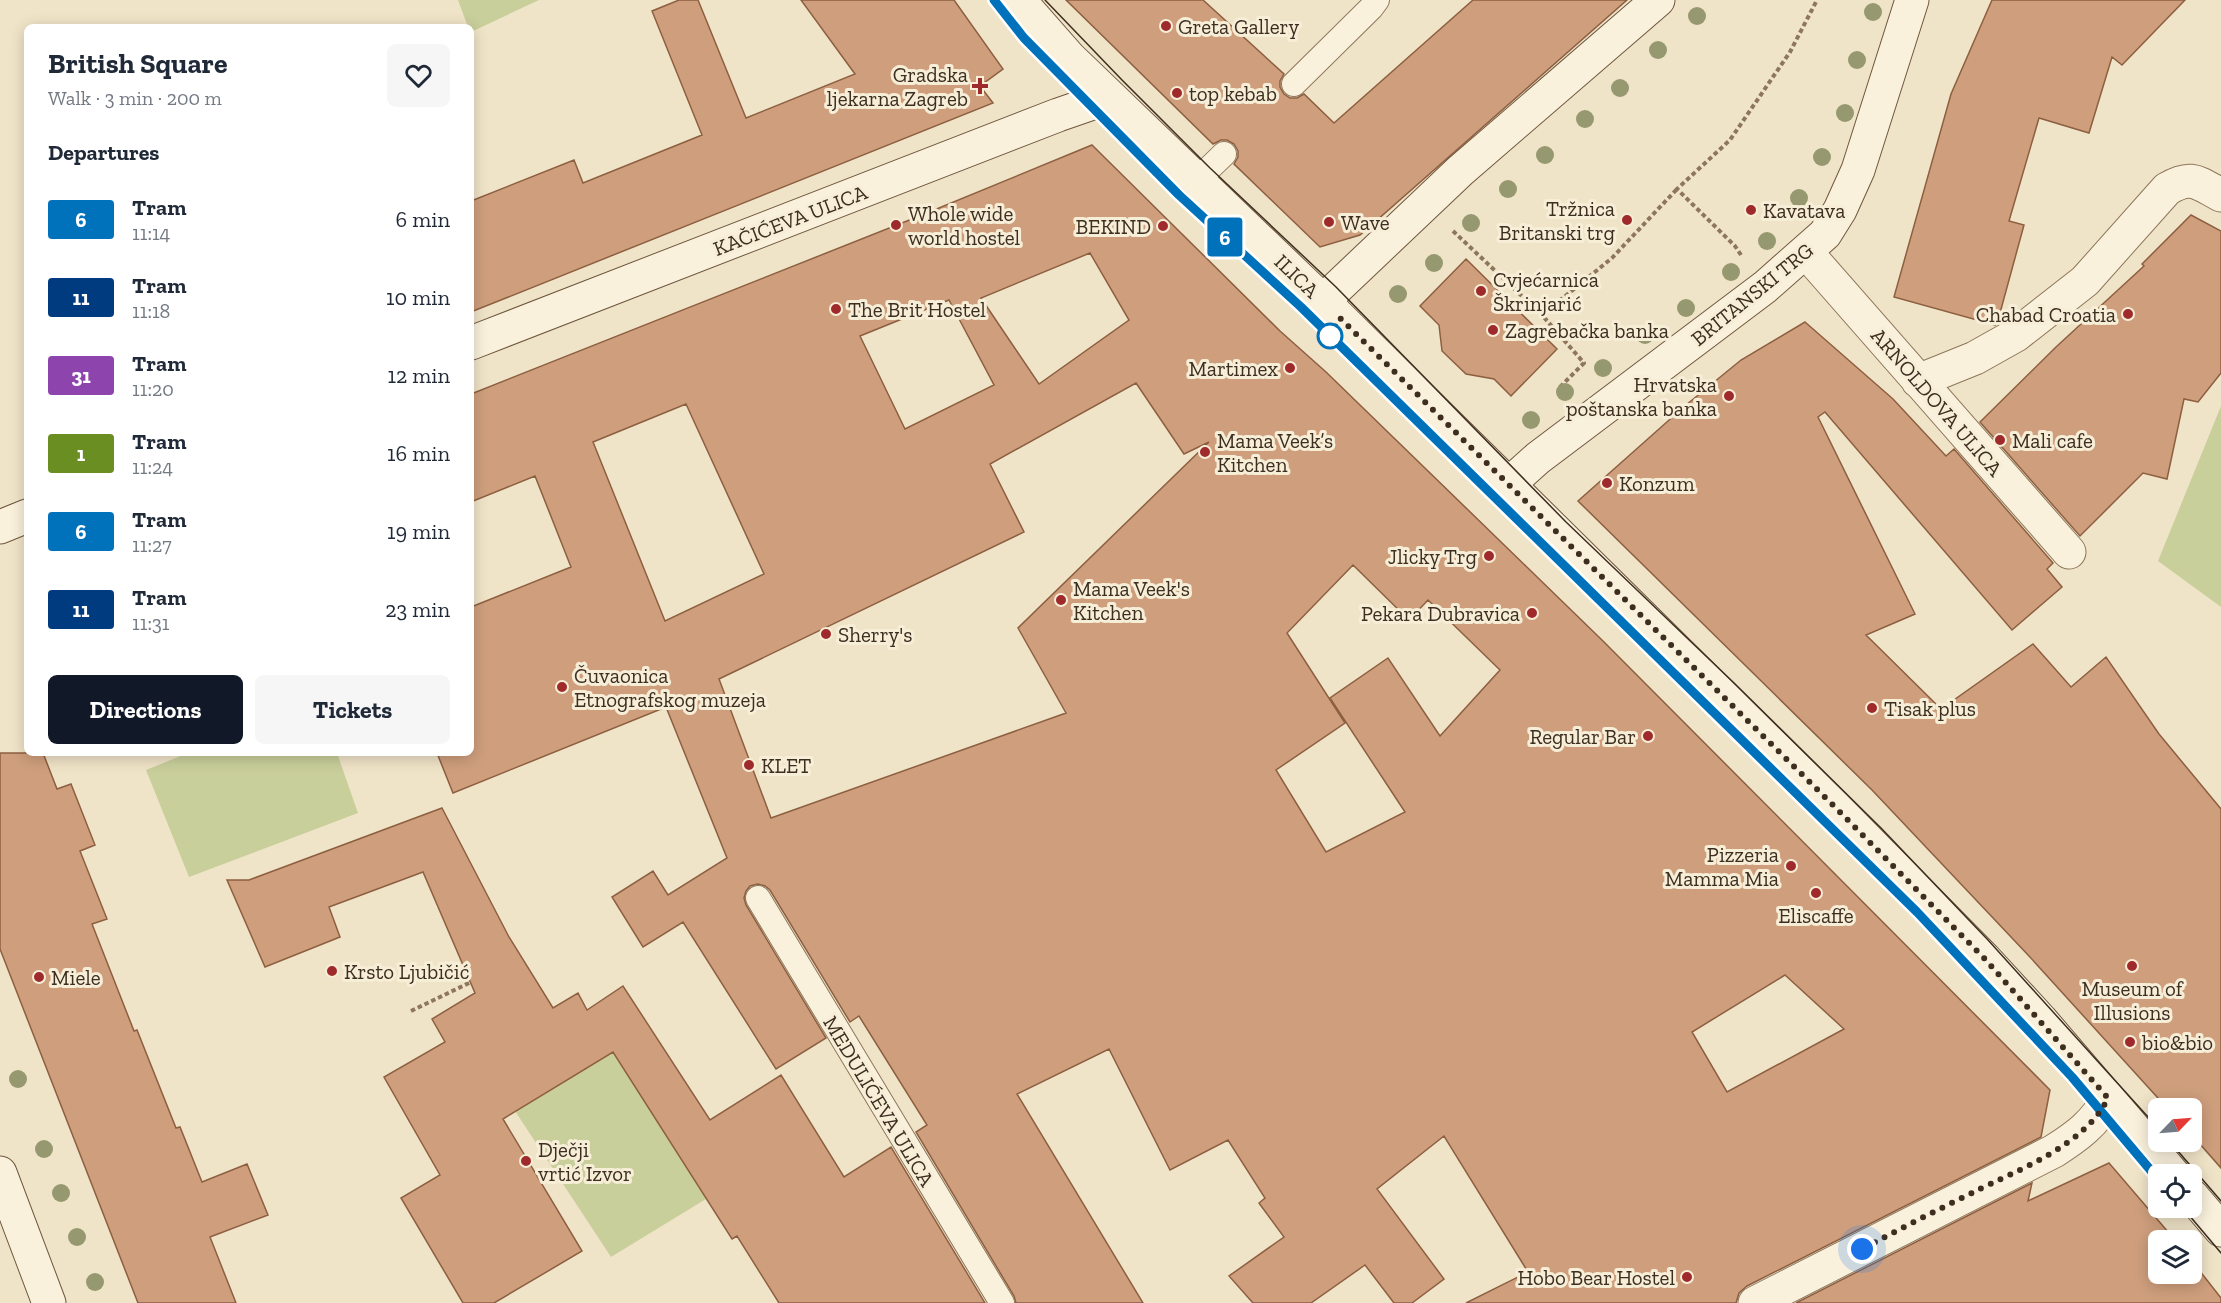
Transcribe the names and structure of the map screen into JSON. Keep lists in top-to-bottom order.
{
  "streets": {
    "street": [
      "KAČIĆEVA ULICA",
      "ILICA",
      "BRITANSKI TRG",
      "ARNOLDOVA ULICA"
    ],
    "lane": ["MEDULIĆEVA ULICA"]
  },
  "crossings": [
    ["KAČIĆEVA ULICA", "ILICA"],
    ["ILICA", "BRITANSKI TRG"],
    ["BRITANSKI TRG", "ARNOLDOVA ULICA"]
  ],
  "places": {
    "other": [
      "Greta Gallery",
      "top kebab",
      "Kavatava",
      "Tržnica Britanski trg",
      "Wave",
      "Whole wide world hostel",
      "BEKIND",
      "Cvjećarnica Škrinjarić",
      "The Brit Hostel",
      "Chabad Croatia",
      "Zagrebačka banka",
      "Martimex",
      "Hrvatska poštanska banka",
      "Mali cafe",
      "Mama Veek’s Kitchen",
      "Konzum",
      "Jlicky Trg",
      "Mama Veek's Kitchen",
      "Pekara Dubravica",
      "Sherry's",
      "Čuvaonica Etnografskog muzeja",
      "Tisak plus",
      "Regular Bar",
      "KLET",
      "Pizzeria Mamma Mia",
      "Eliscaffe",
      "Museum of Illusions",
      "Krsto Ljubičić",
      "Miele",
      "bio&bio",
      "Dječji vrtić Izvor",
      "Hobo Bear Hostel"
    ],
    "health": ["Gradska ljekarna Zagreb"]
  },
  "lines": ["tram line 6"],
  "north": "top right",
  "page": {
    "on_map": "6",
    "heading": [
      ["British Square", "Walk · 3 min · 200 m"],
      "Departures"
    ],
    "list": [
      {
        "mark": "6",
        "name": "Tram",
        "note": "11:14",
        "value": "6 min"
      },
      {
        "mark": "11",
        "name": "Tram",
        "note": "11:18",
        "value": "10 min"
      },
      {
        "mark": "31",
        "name": "Tram",
        "note": "11:20",
        "value": "12 min"
      },
      {
        "mark": "1",
        "name": "Tram",
        "note": "11:24",
        "value": "16 min"
      },
      {
        "mark": "6",
        "name": "Tram",
        "note": "11:27",
        "value": "19 min"
      },
      {
        "mark": "11",
        "name": "Tram",
        "note": "11:31",
        "value": "23 min"
      }
    ],
    "buttons": ["Directions", "Tickets"]
  }
}
